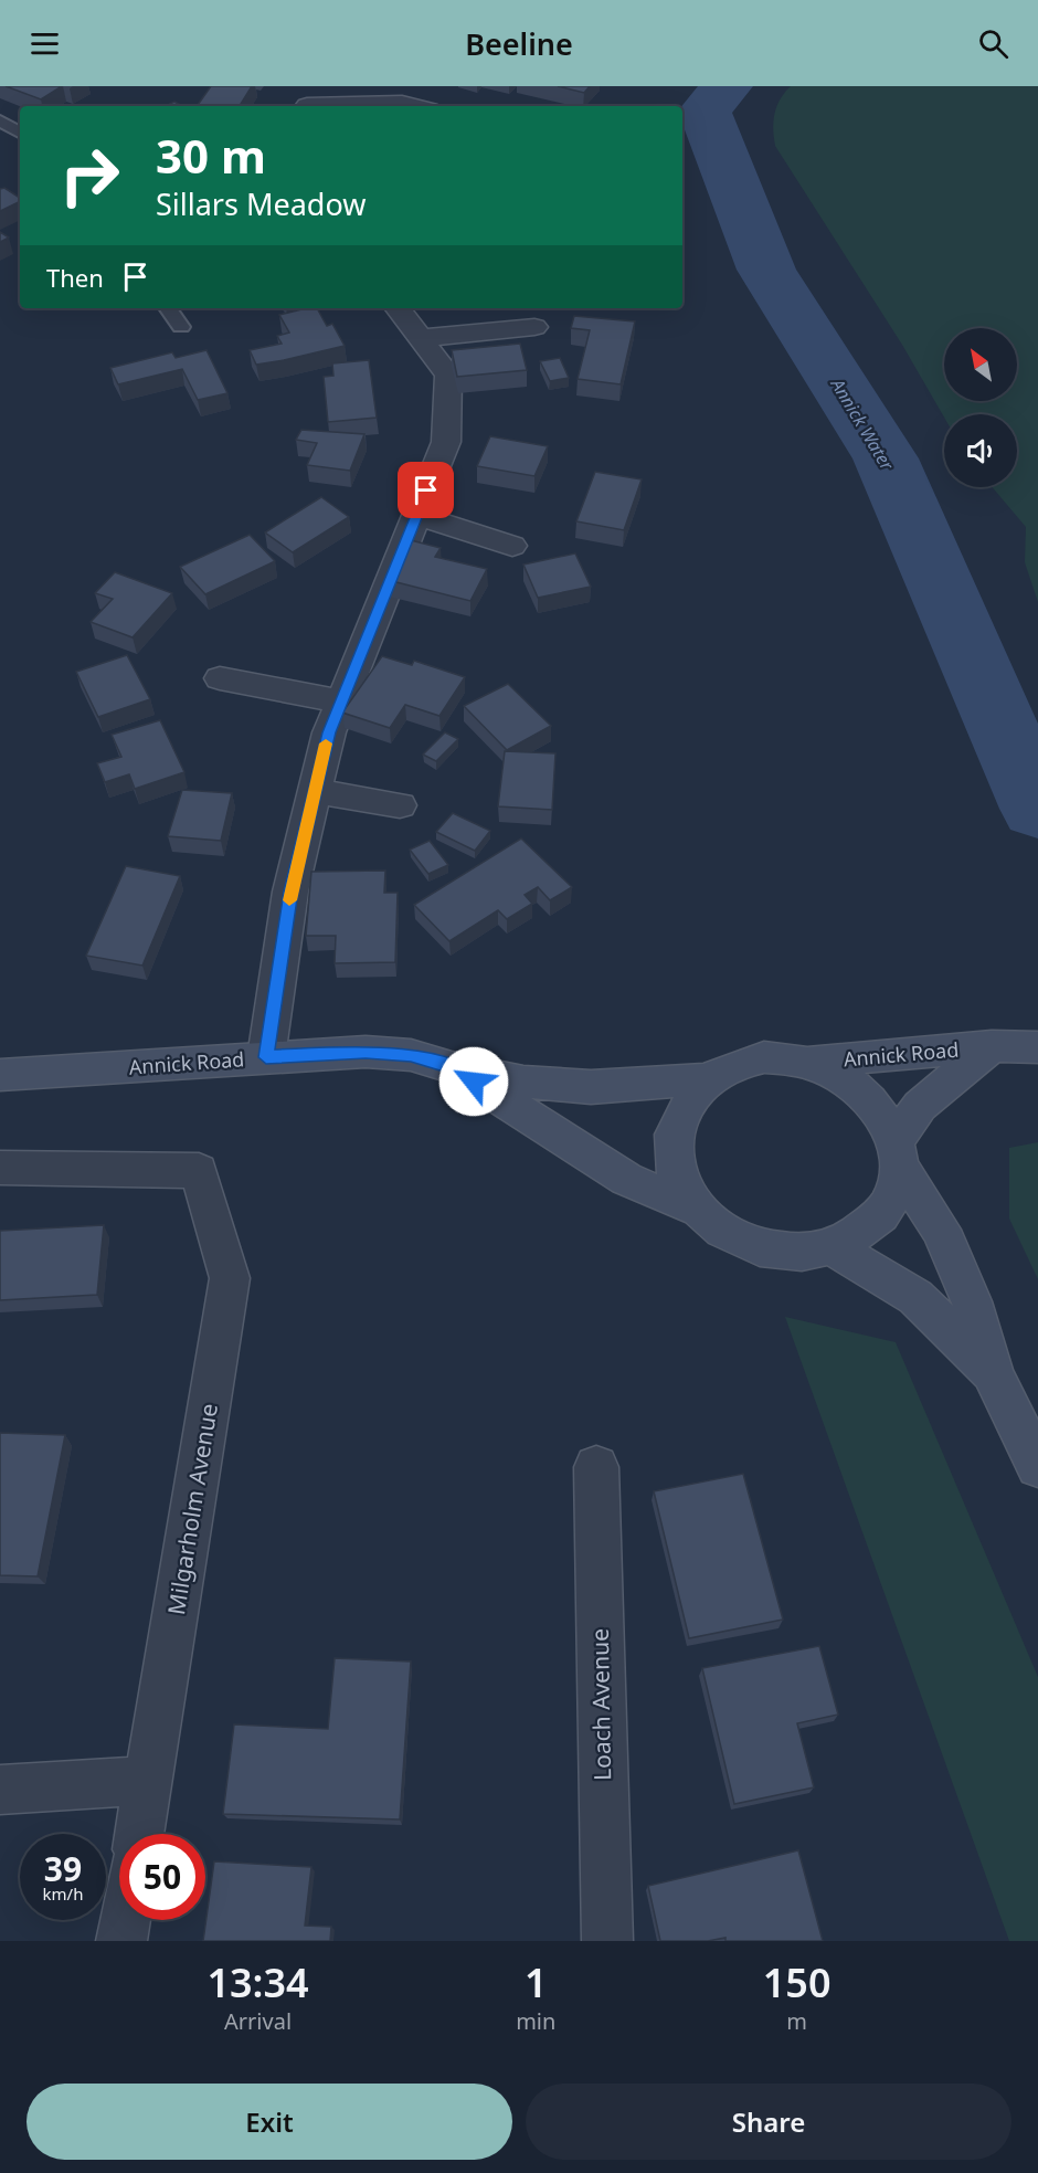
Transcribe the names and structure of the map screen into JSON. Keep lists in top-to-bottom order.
{
  "streets": {
    "main road": ["Annick Road"],
    "street": ["Milgarholm Avenue", "Loach Avenue"]
  },
  "water": ["Annick Water"],
  "north": "top left",
  "page": {
    "header": "Beeline",
    "turn": ["30 m", "Sillars Meadow"],
    "then": "Then",
    "speed": "39 km/h",
    "limit": "50",
    "eta": [
      "13:34",
      "Arrival",
      "1",
      "min",
      "150",
      "m"
    ],
    "buttons": ["Exit", "Share"]
  }
}
